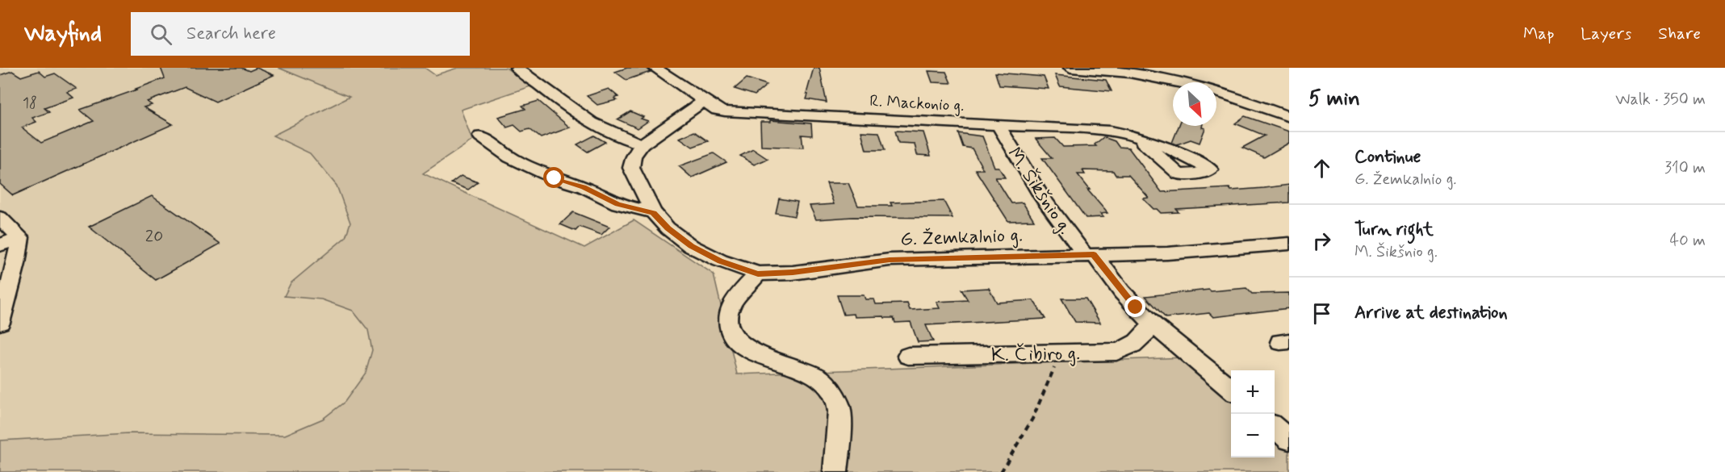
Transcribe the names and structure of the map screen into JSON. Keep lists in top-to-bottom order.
{
  "streets": {
    "street": [
      "R. Mackonio g.",
      "M. Šikšnio g.",
      "G. Žemkalnio g.",
      "K. Čibiro g."
    ]
  },
  "crossings": [
    ["R. Mackonio g.", "M. Šikšnio g."],
    ["M. Šikšnio g.", "G. Žemkalnio g."],
    ["M. Šikšnio g.", "K. Čibiro g."]
  ],
  "house_numbers": ["18", "20"],
  "north": "bottom right",
  "page": {
    "header": "Wayfind",
    "search": "Search here",
    "nav": ["Map", "Layers", "Share"],
    "heading": ["5 min", "Walk · 350 m"],
    "list": [
      ["Continue", "G. Žemkalnio g.", "310 m"],
      ["Turn right", "M. Šikšnio g.", "40 m"],
      "Arrive at destination"
    ],
    "map_buttons": ["+", "−"]
  }
}
